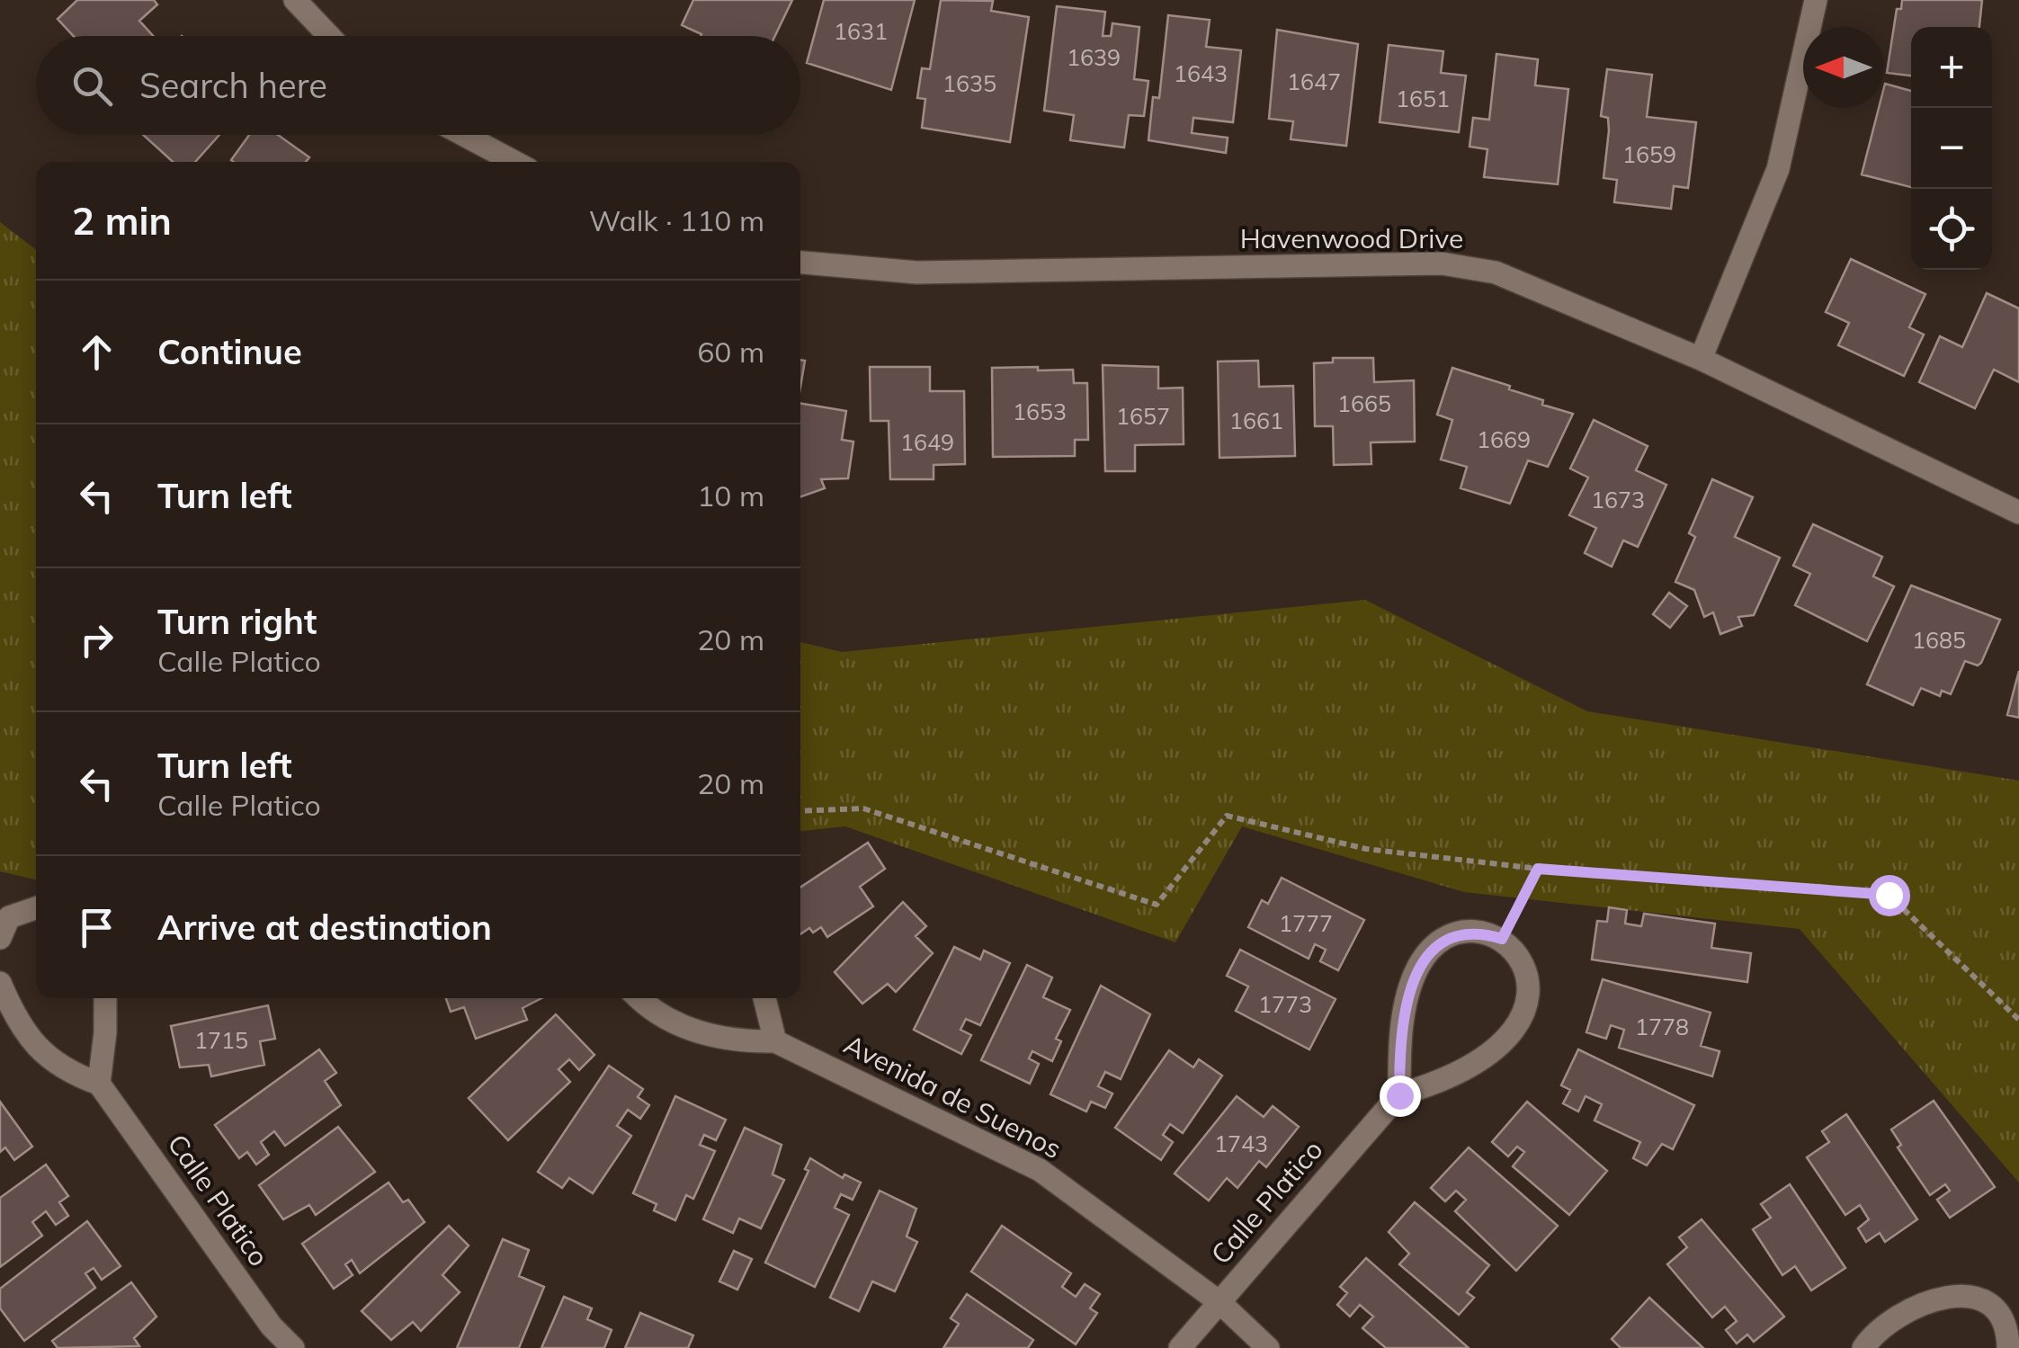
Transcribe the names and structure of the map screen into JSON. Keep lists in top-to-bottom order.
{
  "streets": {
    "street": ["Havenwood Drive", "Avenida de Suenos", "Calle Platico"]
  },
  "crossings": [
    ["Avenida de Suenos", "Calle Platico"]
  ],
  "house_numbers": [
    "1631",
    "1639",
    "1643",
    "1647",
    "1635",
    "1651",
    "1659",
    "1665",
    "1653",
    "1657",
    "1661",
    "1669",
    "1649",
    "1673",
    "1685",
    "1777",
    "1773",
    "1778",
    "1715",
    "1743"
  ],
  "north": "left",
  "page": {
    "map_buttons": ["+", "−"],
    "search": "Search here",
    "heading": ["2 min", "Walk · 110 m"],
    "list": [
      ["Continue", "60 m"],
      ["Turn left", "10 m"],
      ["Turn right", "Calle Platico", "20 m"],
      ["Turn left", "Calle Platico", "20 m"],
      "Arrive at destination"
    ]
  }
}
